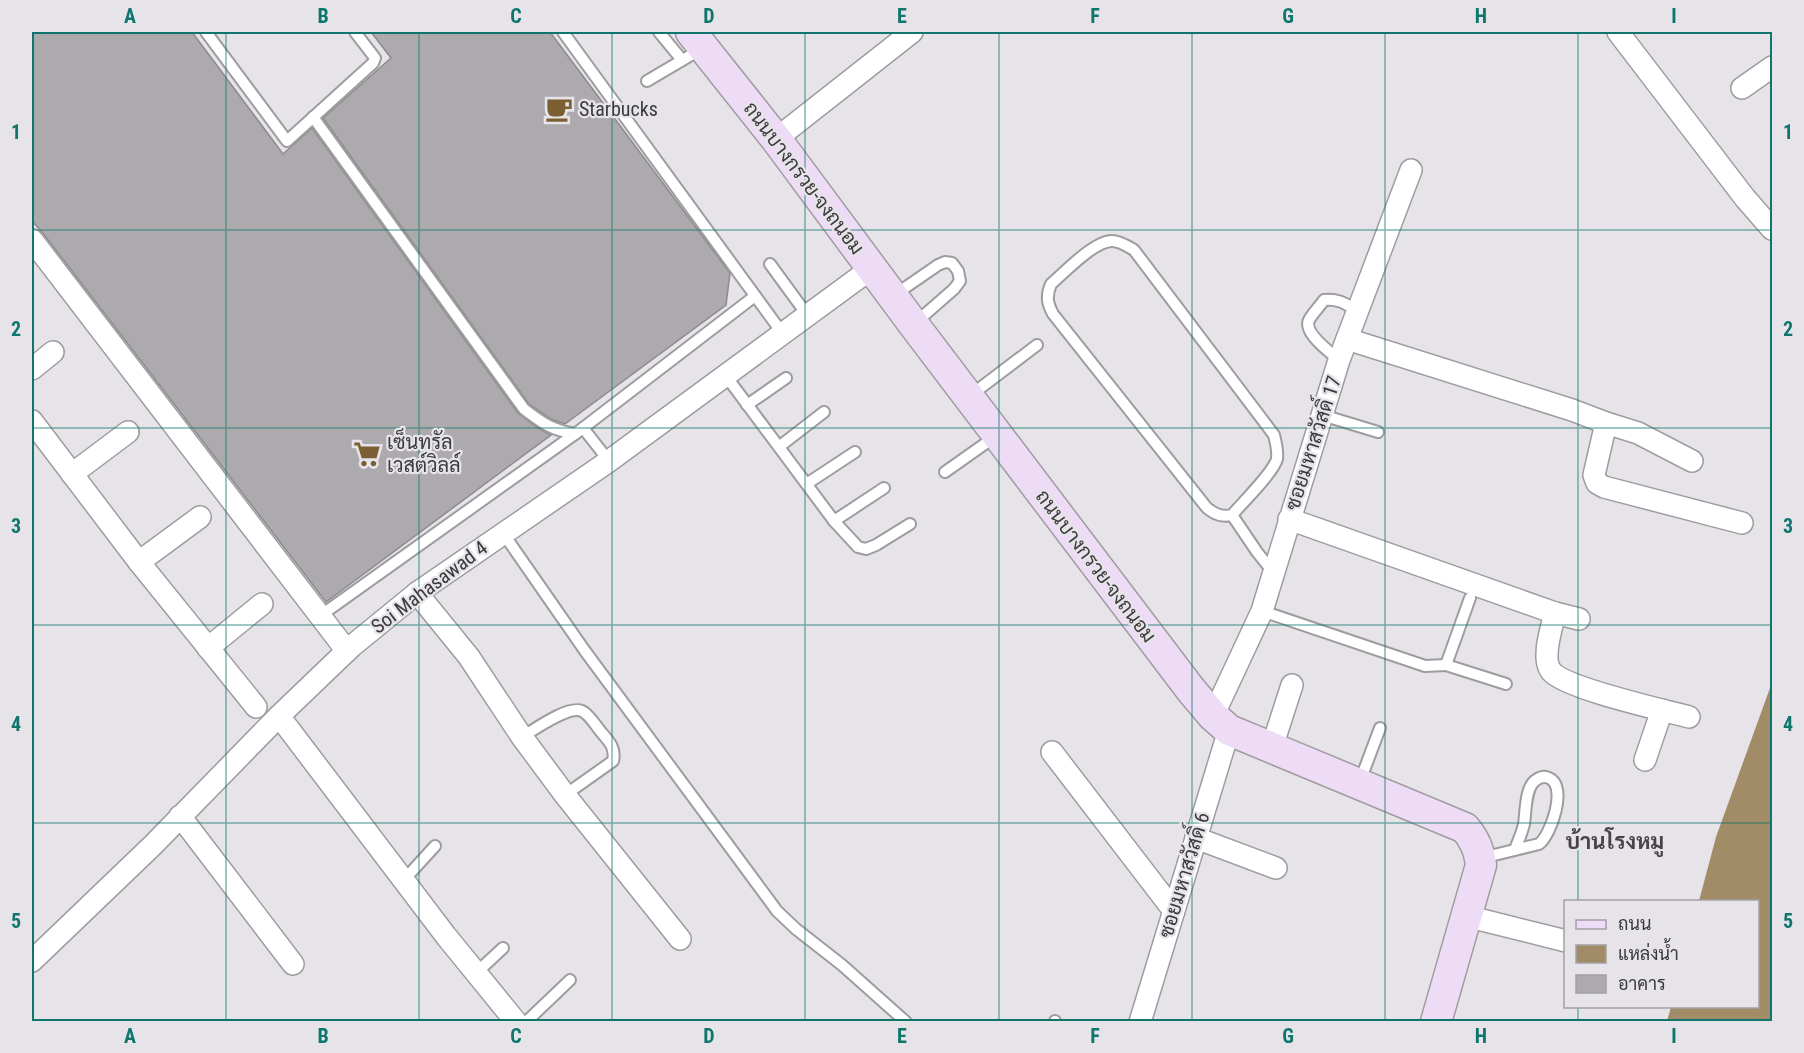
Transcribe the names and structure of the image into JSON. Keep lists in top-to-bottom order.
{
  "streets": {
    "street": [
      "ถนนบางกรวย-จงถนอม",
      "ซอยมหาสวัสดิ์ 17",
      "Soi Mahasawad 4",
      "ซอยมหาสวัสดิ์ 6"
    ]
  },
  "crossings": [
    ["ถนนบางกรวย-จงถนอม", "ซอยมหาสวัสดิ์ 17"],
    ["ถนนบางกรวย-จงถนอม", "Soi Mahasawad 4"],
    ["ถนนบางกรวย-จงถนอม", "ซอยมหาสวัสดิ์ 6"],
    ["ซอยมหาสวัสดิ์ 17", "ซอยมหาสวัสดิ์ 6"]
  ],
  "districts": ["บ้านโรงหมู"],
  "places": {
    "cafe": ["Starbucks"],
    "supermarket": ["เซ็นทรัล เวสต์วิลล์"]
  },
  "legend": ["ถนน", "แหล่งน้ำ", "อาคาร"],
  "grid": {
    "columns": [
      "A",
      "B",
      "C",
      "D",
      "E",
      "F",
      "G",
      "H",
      "I"
    ],
    "rows": [
      "1",
      "2",
      "3",
      "4",
      "5"
    ]
  }
}
